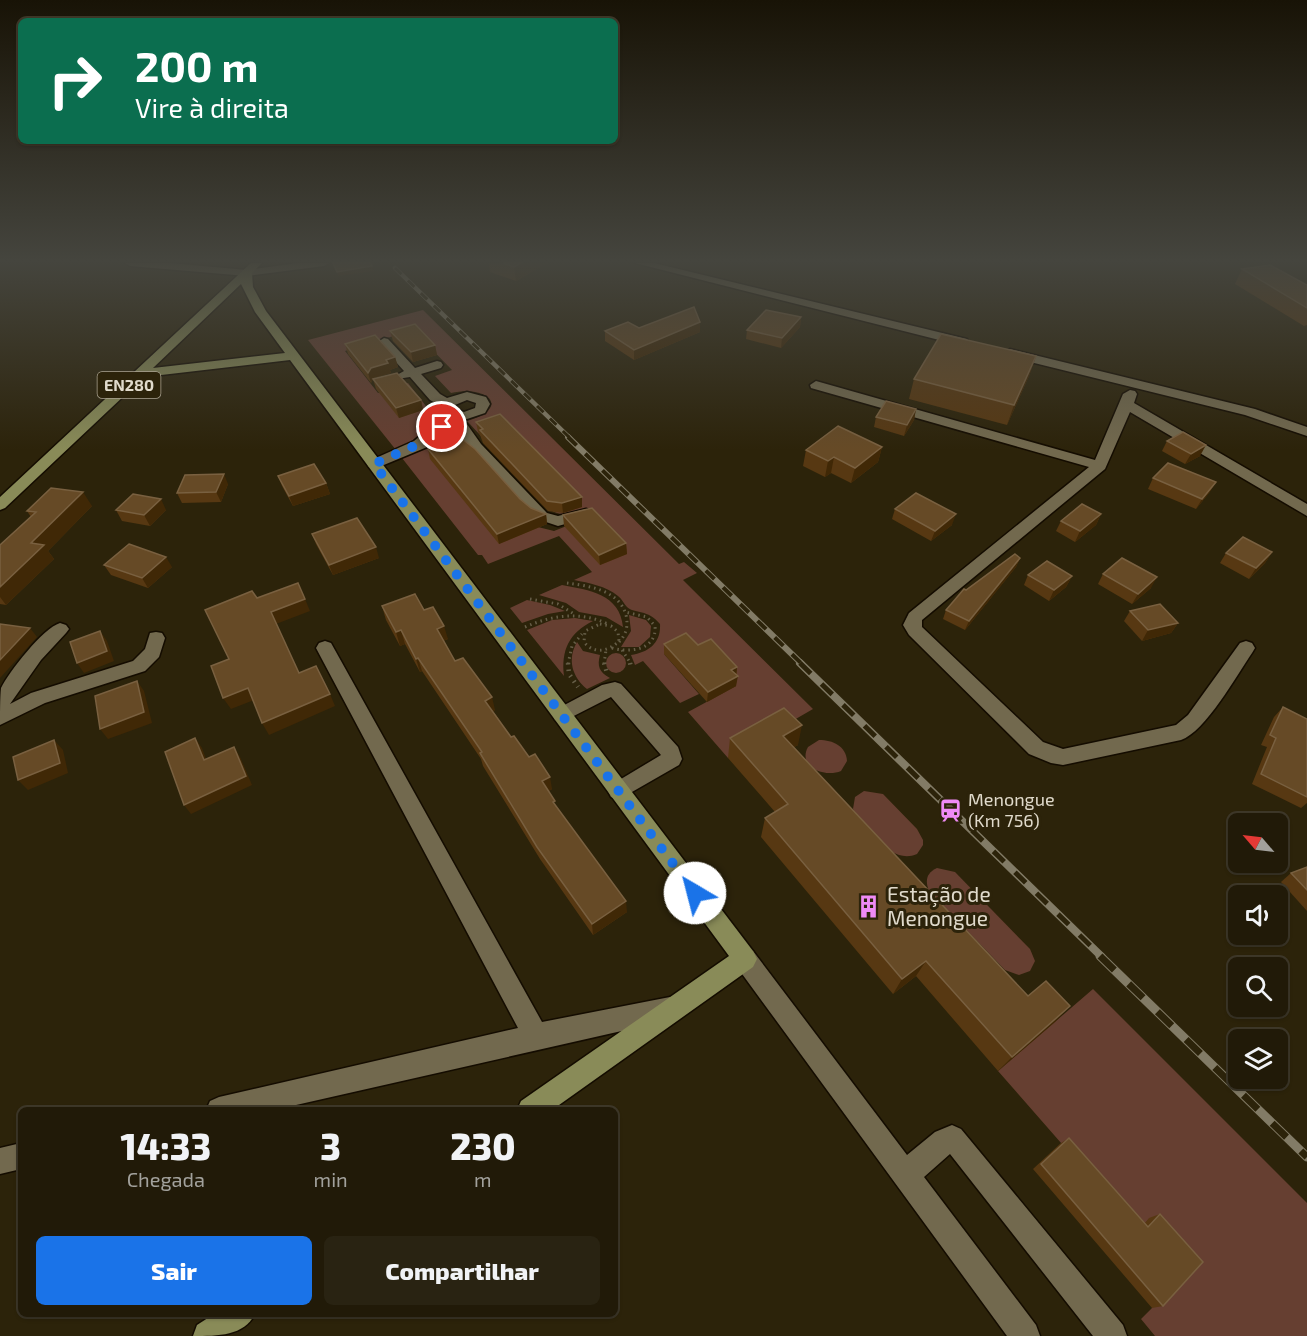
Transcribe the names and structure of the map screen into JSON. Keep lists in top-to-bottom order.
{
  "streets": {
    "main road": ["EN280"]
  },
  "places": {
    "station": ["Menongue (Km 756)"],
    "building": ["Estação de Menongue"]
  },
  "north": "top left",
  "page": {
    "turn": ["200 m", "Vire à direita"],
    "eta": [
      "14:33",
      "Chegada",
      "3",
      "min",
      "230",
      "m"
    ],
    "buttons": ["Sair", "Compartilhar"]
  }
}
